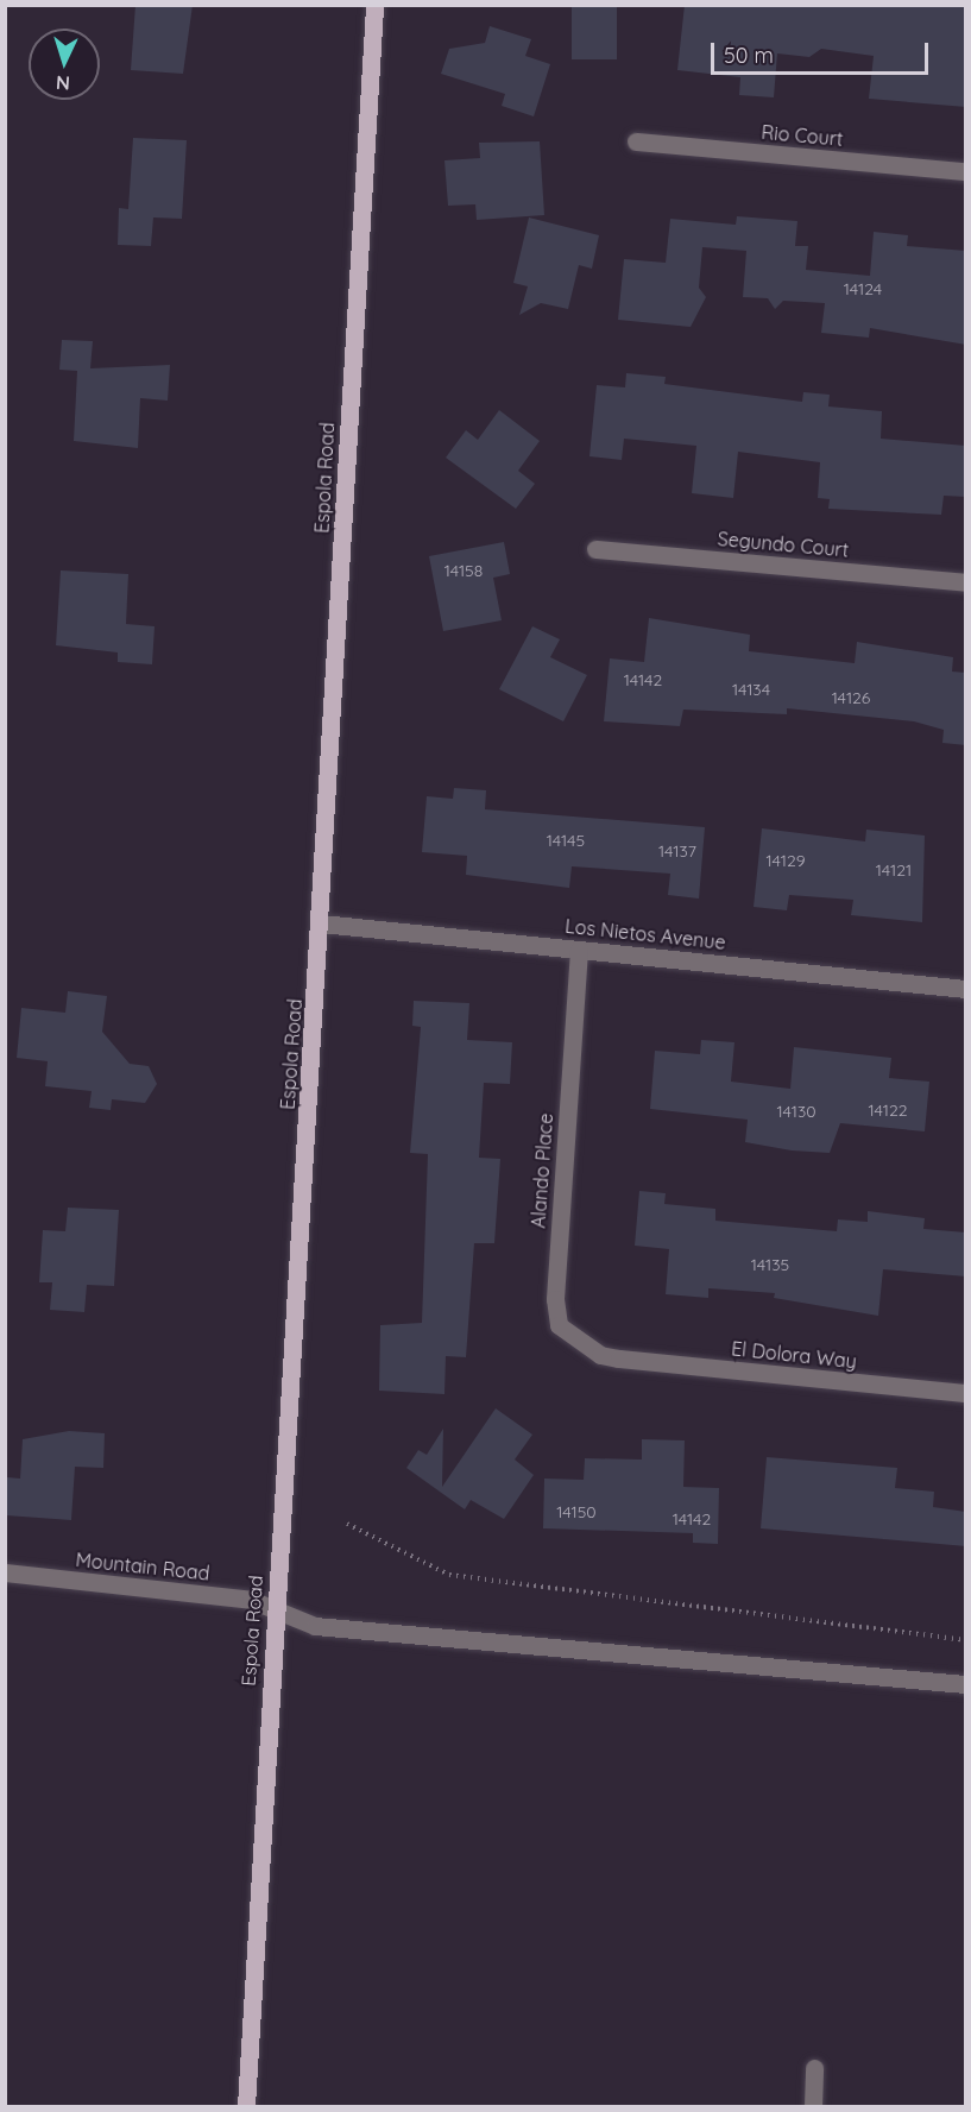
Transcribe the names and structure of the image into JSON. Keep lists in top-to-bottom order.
{
  "streets": {
    "main road": ["Espola Road"],
    "street": [
      "Rio Court",
      "Segundo Court",
      "Los Nietos Avenue",
      "Alando Place",
      "El Dolora Way",
      "Mountain Road"
    ]
  },
  "crossings": [
    ["Espola Road", "Los Nietos Avenue"],
    ["Espola Road", "Mountain Road"],
    ["Los Nietos Avenue", "Alando Place"],
    ["Alando Place", "El Dolora Way"]
  ],
  "house_numbers": [
    "14124",
    "14158",
    "14142",
    "14134",
    "14126",
    "14145",
    "14137",
    "14129",
    "14121",
    "14122",
    "14130",
    "14135",
    "14150",
    "14142"
  ],
  "scale_bar": "50 m",
  "north": "bottom"
}
